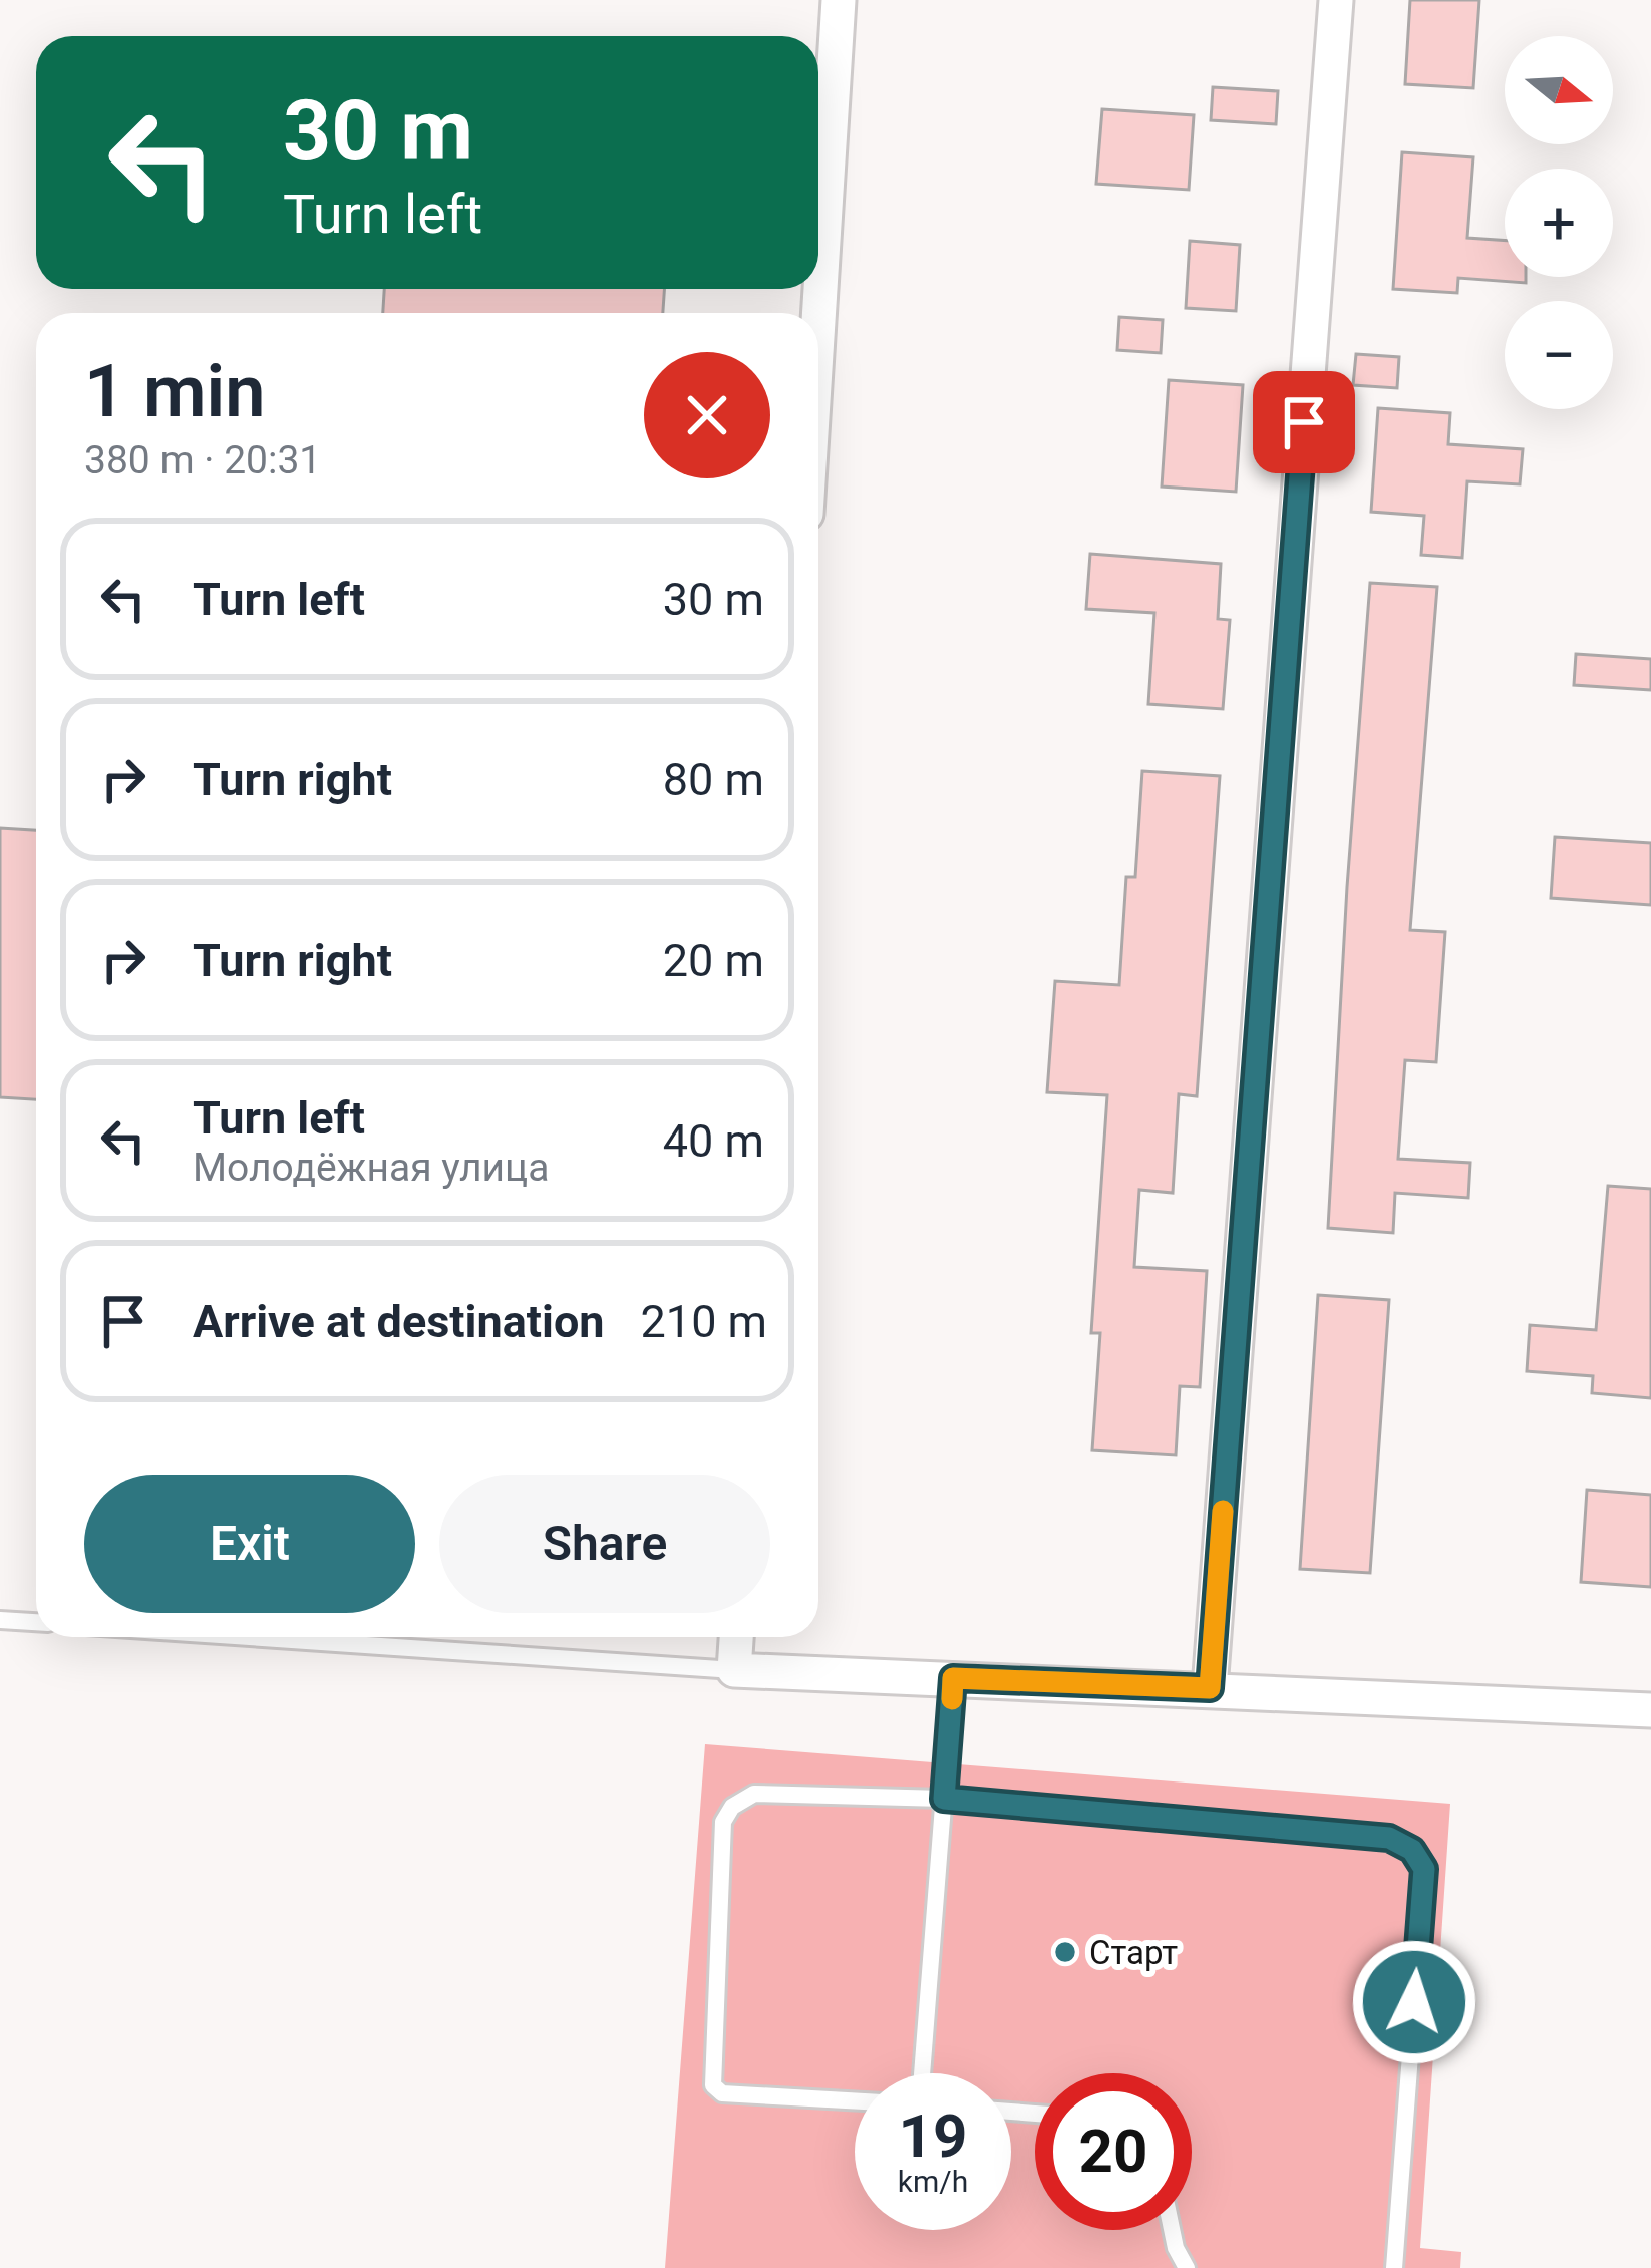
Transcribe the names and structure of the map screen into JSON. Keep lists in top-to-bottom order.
{
  "places": ["Старт"],
  "north": "right",
  "page": {
    "map_buttons": ["+", "−"],
    "turn": ["30 m", "Turn left"],
    "heading": ["1 min", "380 m · 20:31"],
    "list": [
      {
        "name": "Turn left",
        "value": "30 m"
      },
      {
        "name": "Turn right",
        "value": "80 m"
      },
      {
        "name": "Turn right",
        "value": "20 m"
      },
      {
        "name": "Turn left",
        "note": "Молодёжная улица",
        "value": "40 m"
      },
      {
        "name": "Arrive at destination",
        "value": "210 m"
      }
    ],
    "buttons": ["Exit", "Share"],
    "speed": "19 km/h",
    "limit": "20"
  }
}
